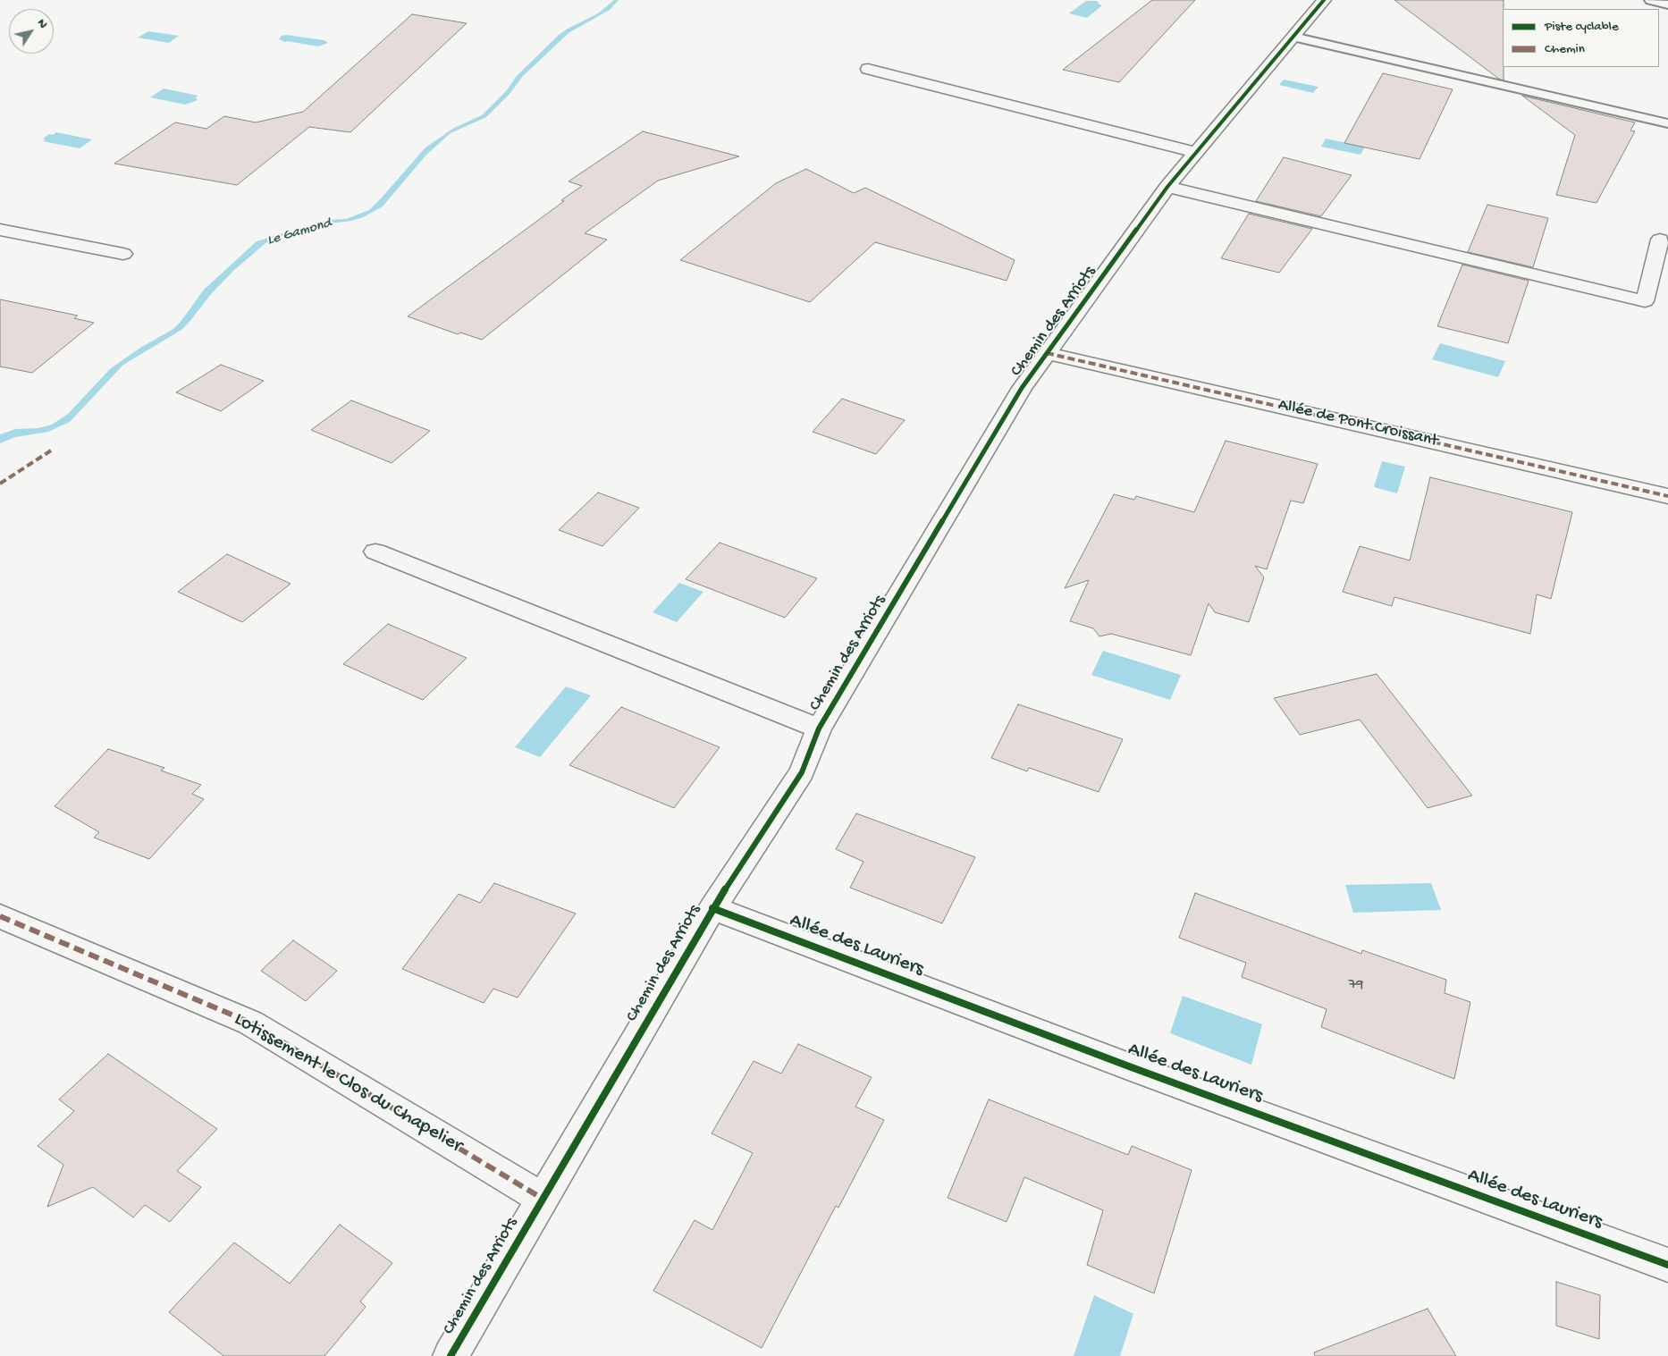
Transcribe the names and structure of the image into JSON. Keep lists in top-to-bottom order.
{
  "streets": {
    "street": [
      "Chemin des Arriots",
      "Allée de Pont Croissant",
      "Allée des Lauriers",
      "Lotissement le Clos du Chapelier"
    ]
  },
  "crossings": [
    ["Chemin des Arriots", "Allée de Pont Croissant"],
    ["Chemin des Arriots", "Allée des Lauriers"],
    ["Chemin des Arriots", "Lotissement le Clos du Chapelier"]
  ],
  "water": ["Le Gamond"],
  "house_numbers": ["79"],
  "legend": ["Piste cyclable", "Chemin"],
  "north": "top right"
}
